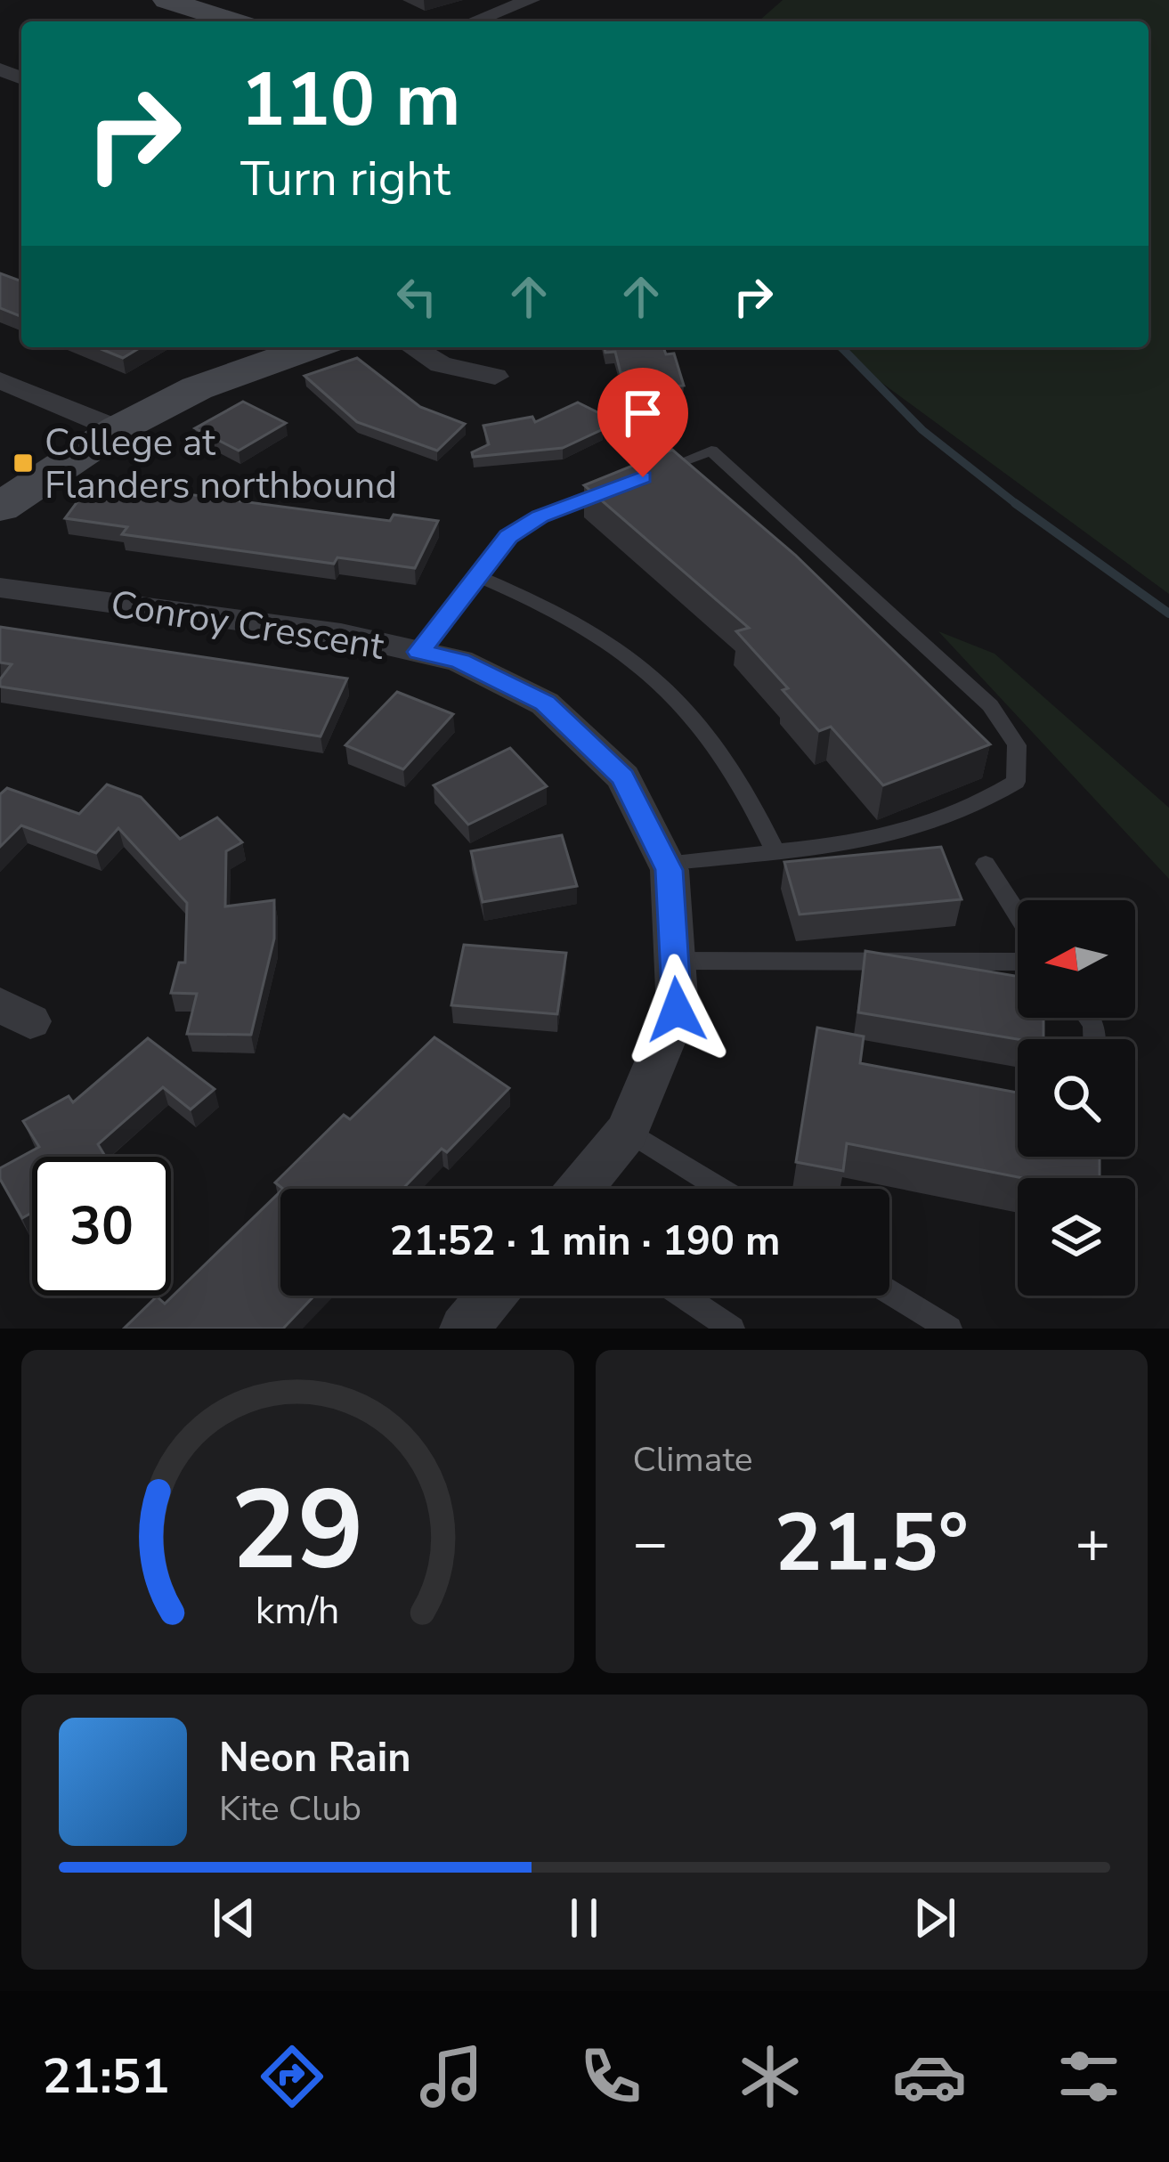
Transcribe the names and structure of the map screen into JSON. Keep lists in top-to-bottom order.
{
  "streets": {
    "street": ["Conroy Crescent"]
  },
  "places": {
    "transit": ["College at Flanders northbound"]
  },
  "north": "left",
  "page": {
    "turn": ["110 m", "Turn right"],
    "limit": "30",
    "trip": "21:52 · 1 min · 190 m",
    "tile": "Climate",
    "heat": ["−", "21.5°", "+"],
    "song": ["Neon Rain", "Kite Club"],
    "tabs": "21:51",
    "gauge": ["29", "km/h"]
  }
}
